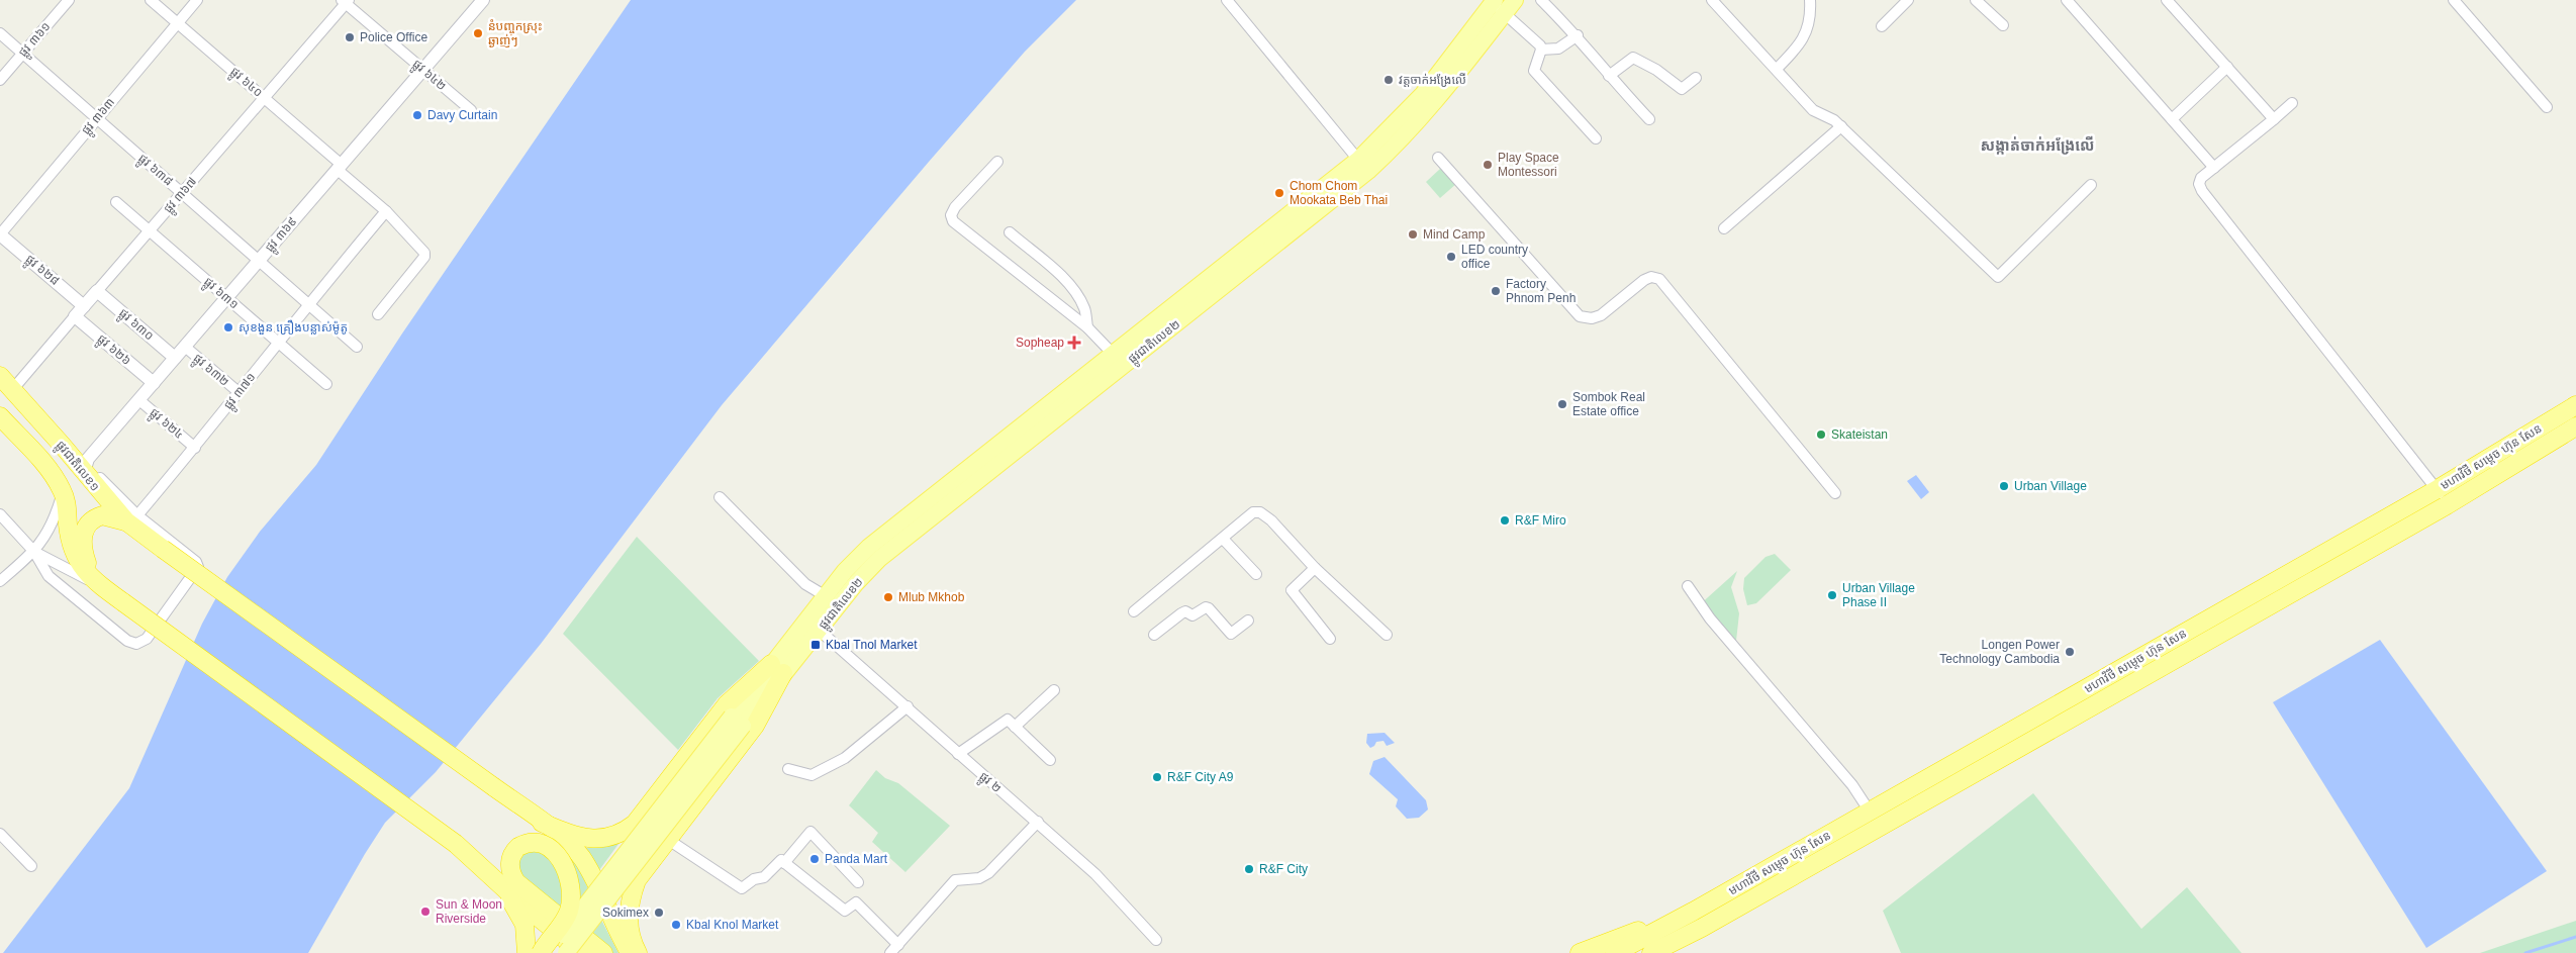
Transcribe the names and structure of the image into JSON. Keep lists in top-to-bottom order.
{
  "streets": {
    "highway": ["មហាវិថី សម្តេច ហ៊ុន សែន", "ផ្លូវជាតិលេខ១"],
    "main road": ["ផ្លូវជាតិលេខ២"],
    "street": [
      "ផ្លូវ ៣៦១",
      "ផ្លូវ ៦៤២",
      "ផ្លូវ ៦៤០",
      "ផ្លូវ ៣៦៣",
      "ផ្លូវ ៦៣៨",
      "ផ្លូវ ៣៦៧",
      "ផ្លូវ ៣៦៩",
      "ផ្លូវ ៦២៨",
      "ផ្លូវ ៦៣១",
      "ផ្លូវ ៦៣០",
      "ផ្លូវ ៦២៦",
      "ផ្លូវ ៦៣២",
      "ផ្លូវ ៣៧១",
      "ផ្លូវ ៦២៤",
      "ផ្លូវ ២"
    ]
  },
  "crossings": [
    ["ផ្លូវ ៣៦១", "ផ្លូវ ៦៣៨"],
    ["ផ្លូវ ៦៤២", "ផ្លូវ ៣៦៧"],
    ["ផ្លូវ ៦៤២", "ផ្លូវ ៣៦៩"],
    ["ផ្លូវ ៦៤០", "ផ្លូវ ៣៦៣"],
    ["ផ្លូវ ៦៤០", "ផ្លូវ ៣៦៧"],
    ["ផ្លូវ ៦៤០", "ផ្លូវ ៣៦៩"],
    ["ផ្លូវ ៦៤០", "ផ្លូវ ៣៧១"],
    ["ផ្លូវ ៣៦៣", "ផ្លូវ ៦៣៨"],
    ["ផ្លូវ ៣៦៣", "ផ្លូវ ៦២៨"],
    ["ផ្លូវ ៦៣៨", "ផ្លូវ ៣៦៧"],
    ["ផ្លូវ ៦៣៨", "ផ្លូវ ៣៦៩"],
    ["ផ្លូវ ៦៣៨", "ផ្លូវ ៣៧១"],
    ["ផ្លូវ ៣៦៧", "ផ្លូវ ៦២៨"],
    ["ផ្លូវ ៣៦៧", "ផ្លូវ ៦៣១"],
    ["ផ្លូវ ៣៦៧", "ផ្លូវ ៦៣០"],
    ["ផ្លូវ ៣៦៧", "ផ្លូវ ៦២៦"],
    ["ផ្លូវ ៣៦៧", "ផ្លូវជាតិលេខ១"],
    ["ផ្លូវ ៣៦៩", "ផ្លូវ ៦៣១"],
    ["ផ្លូវ ៣៦៩", "ផ្លូវ ៦៣០"],
    ["ផ្លូវ ៣៦៩", "ផ្លូវ ៦២៦"],
    ["ផ្លូវ ៣៦៩", "ផ្លូវ ៦៣២"],
    ["ផ្លូវ ៣៦៩", "ផ្លូវ ៦២៤"],
    ["ផ្លូវ ៣៦៩", "ផ្លូវជាតិលេខ១"],
    ["ផ្លូវ ៦៣១", "ផ្លូវ ៣៧១"],
    ["ផ្លូវជាតិលេខ២", "ផ្លូវ ២"],
    ["ផ្លូវ ៦៣២", "ផ្លូវ ៣៧១"],
    ["ផ្លូវ ៣៧១", "ផ្លូវ ៦២៤"],
    ["ផ្លូវ ៣៧១", "ផ្លូវជាតិលេខ១"]
  ],
  "districts": ["សង្កាត់ចាក់អង្រែលើ"],
  "places": {
    "other": [
      "នំបញ្ចុកស្រុះ ឆ្ងាញ់ៗ",
      "Police Office",
      "វត្តចាក់អង្រែលើ",
      "Davy Curtain",
      "Play Space Montessori",
      "Chom Chom Mookata Beb Thai",
      "Mind Camp",
      "LED country office",
      "Factory Phnom Penh",
      "សុខងួន គ្រឿងបន្លាស់ម៉ូតូ",
      "Sombok Real Estate office",
      "Skateistan",
      "Urban Village",
      "R&F Miro",
      "Urban Village Phase II",
      "Mlub Mkhob",
      "Longen Power Technology Cambodia",
      "R&F City A9",
      "Panda Mart",
      "R&F City",
      "Sun & Moon Riverside",
      "Sokimex",
      "Kbal Knol Market"
    ],
    "health": ["Sopheap"],
    "transit": ["Kbal Tnol Market"]
  }
}
